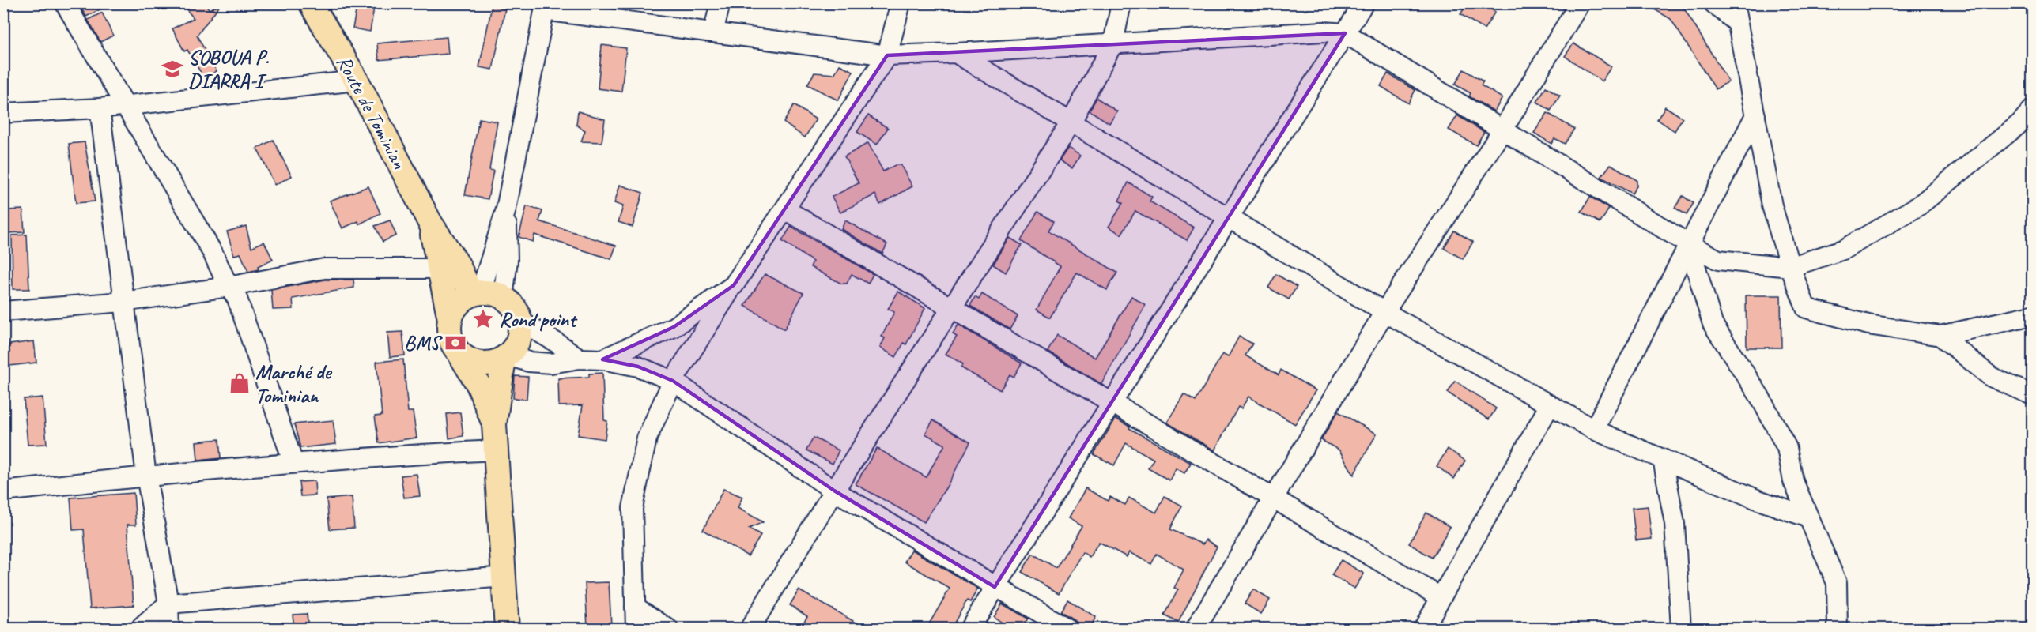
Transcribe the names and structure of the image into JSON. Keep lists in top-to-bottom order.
{
  "streets": {
    "main road": ["Route de Tominian"]
  },
  "places": {
    "school or university": ["SOBOUA P. DIARRA I"],
    "place": ["Rond point"],
    "bank": ["BMS"],
    "shop": ["Marché de Tominian"]
  }
}
